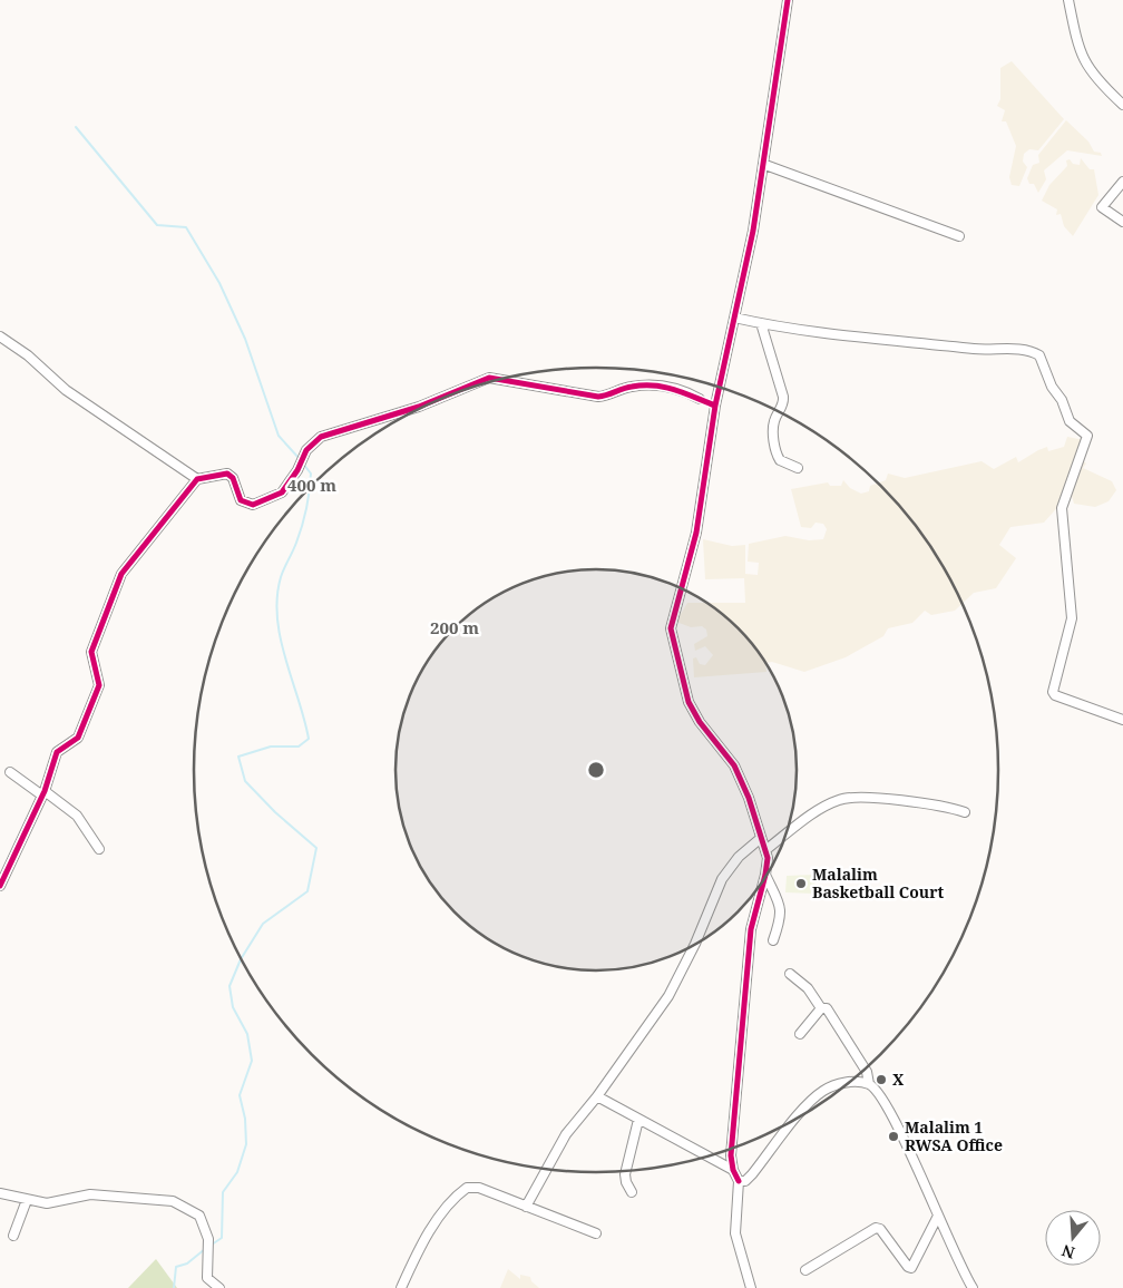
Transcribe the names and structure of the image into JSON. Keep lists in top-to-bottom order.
{
  "places": ["Malalim Basketball Court", "X", "Malalim 1 RWSA Office"],
  "north": "bottom",
  "rings": ["400 m", "200 m"]
}
